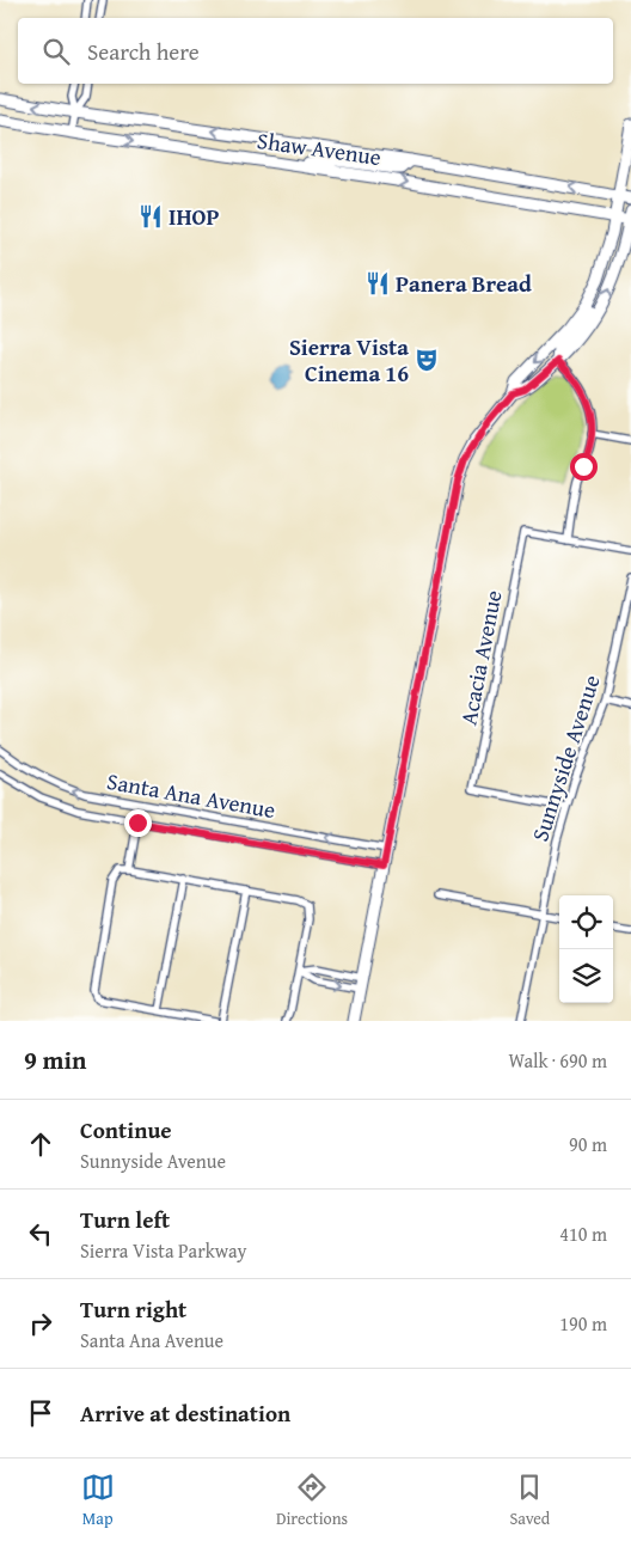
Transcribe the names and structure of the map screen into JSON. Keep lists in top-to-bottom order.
{
  "streets": {
    "main road": ["Shaw Avenue"],
    "street": ["Acacia Avenue", "Sunnyside Avenue", "Santa Ana Avenue"]
  },
  "crossings": [
    ["Acacia Avenue", "Sunnyside Avenue"]
  ],
  "places": {
    "restaurant": ["IHOP", "Panera Bread"],
    "theatre": ["Sierra Vista Cinema 16"]
  },
  "page": {
    "search": "Search here",
    "heading": ["9 min", "Walk · 690 m"],
    "list": [
      ["Continue", "Sunnyside Avenue", "90 m"],
      ["Turn left", "Sierra Vista Parkway", "410 m"],
      ["Turn right", "Santa Ana Avenue", "190 m"],
      "Arrive at destination"
    ],
    "nav": ["Map", "Directions", "Saved"]
  }
}
